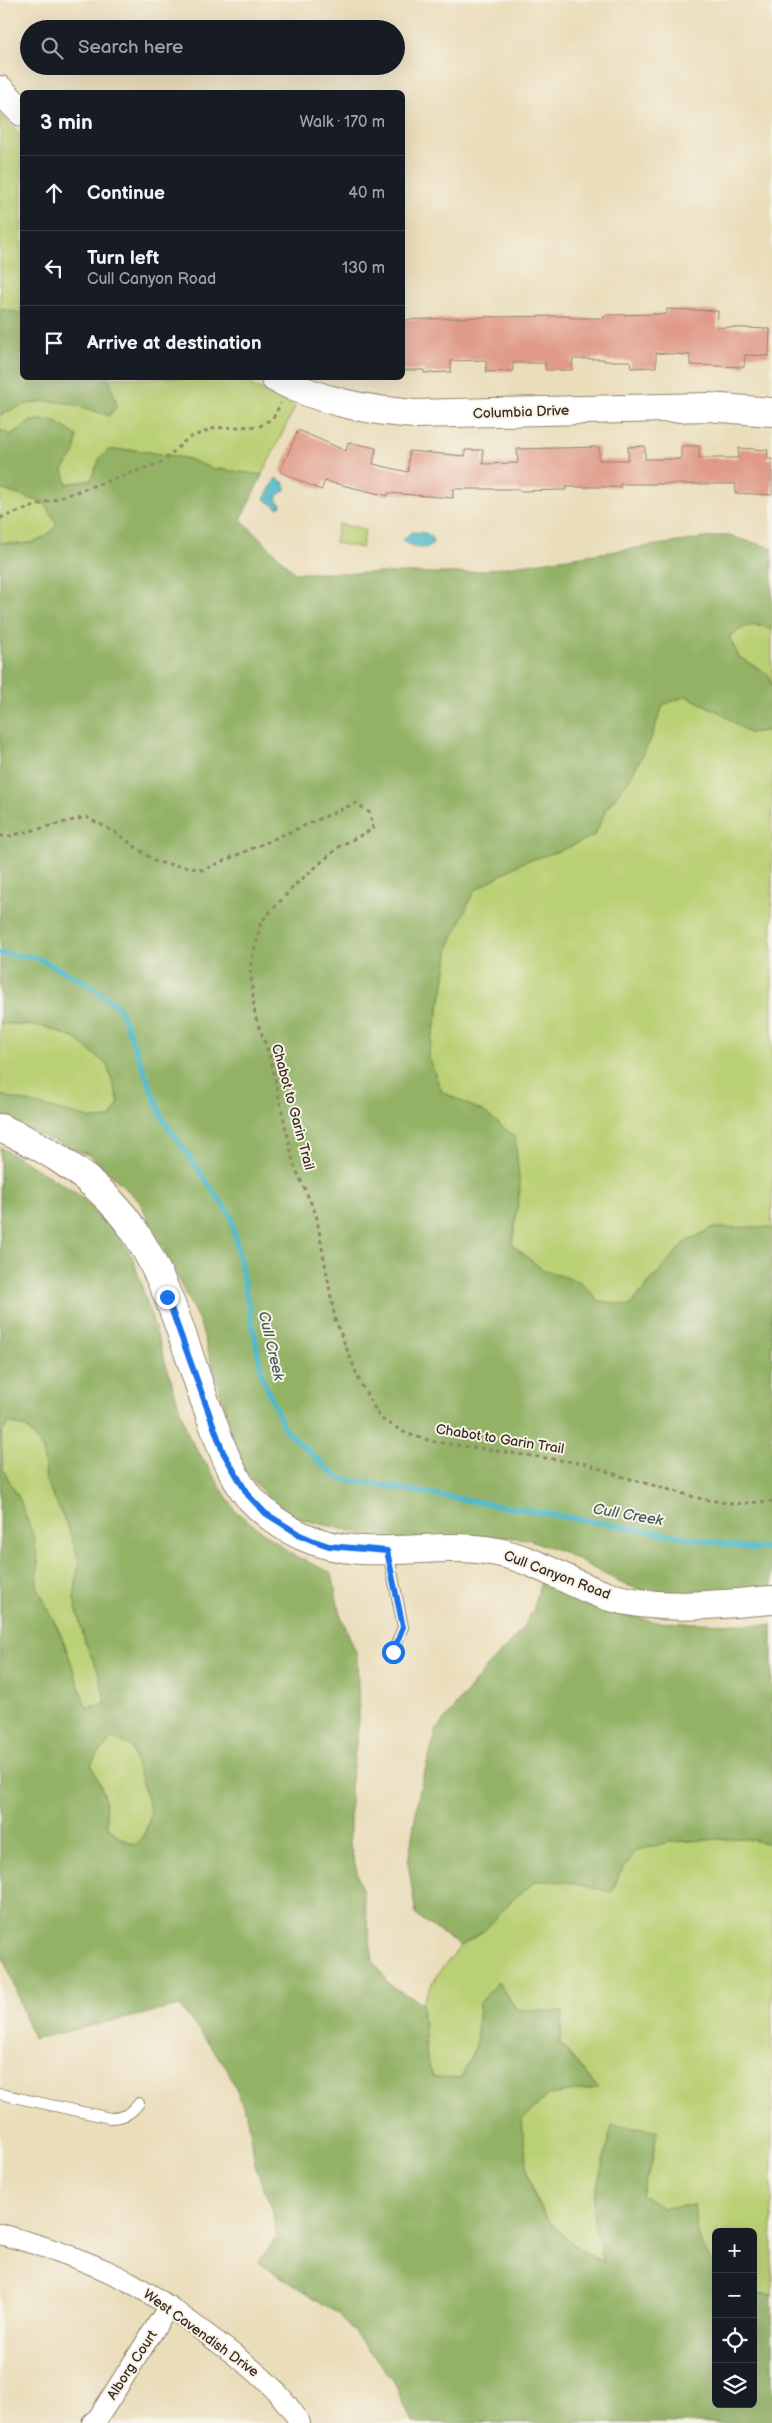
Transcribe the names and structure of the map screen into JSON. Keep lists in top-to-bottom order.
{
  "streets": {
    "street": [
      "Columbia Drive",
      "Cull Canyon Road",
      "West Cavendish Drive",
      "Alborg Court"
    ],
    "path": ["Chabot to Garin Trail"]
  },
  "crossings": [
    ["West Cavendish Drive", "Alborg Court"]
  ],
  "water": ["Cull Creek"],
  "page": {
    "search": "Search here",
    "heading": ["3 min", "Walk · 170 m"],
    "list": [
      ["Continue", "40 m"],
      ["Turn left", "Cull Canyon Road", "130 m"],
      "Arrive at destination"
    ],
    "map_buttons": ["+", "−"]
  }
}
